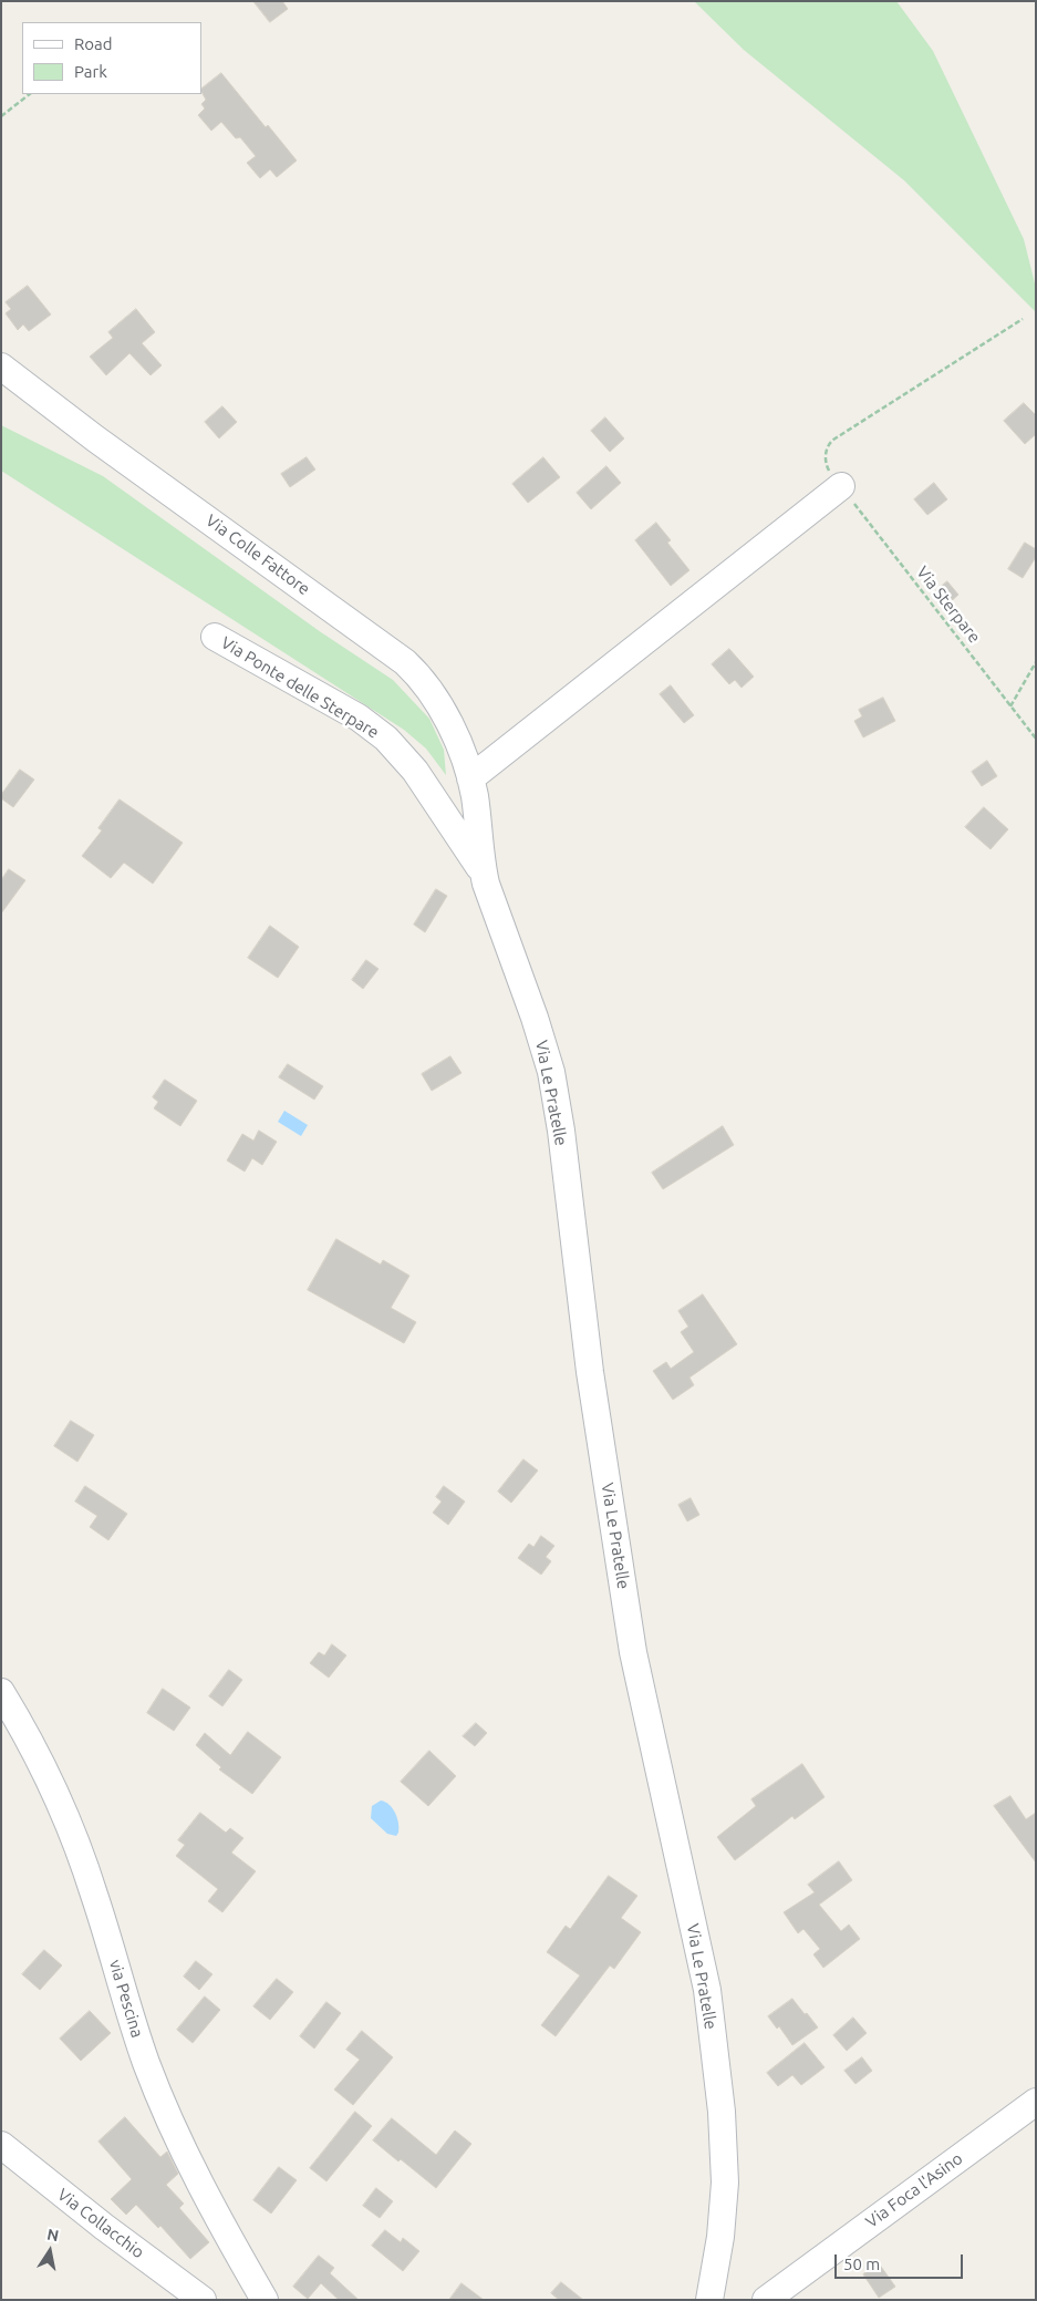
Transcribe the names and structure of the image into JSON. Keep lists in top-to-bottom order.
{
  "streets": {
    "street": [
      "Via Colle Fattore",
      "Via Ponte delle Sterpare",
      "Via Le Pratelle",
      "via Pescina",
      "Via Foca l'Asino",
      "Via Collacchio"
    ],
    "path": ["Via Sterpare"]
  },
  "crossings": [
    ["Via Colle Fattore", "Via Le Pratelle"],
    ["Via Ponte delle Sterpare", "Via Le Pratelle"]
  ],
  "legend": ["Road", "Park"],
  "scale_bar": "50 m",
  "north": "top"
}
